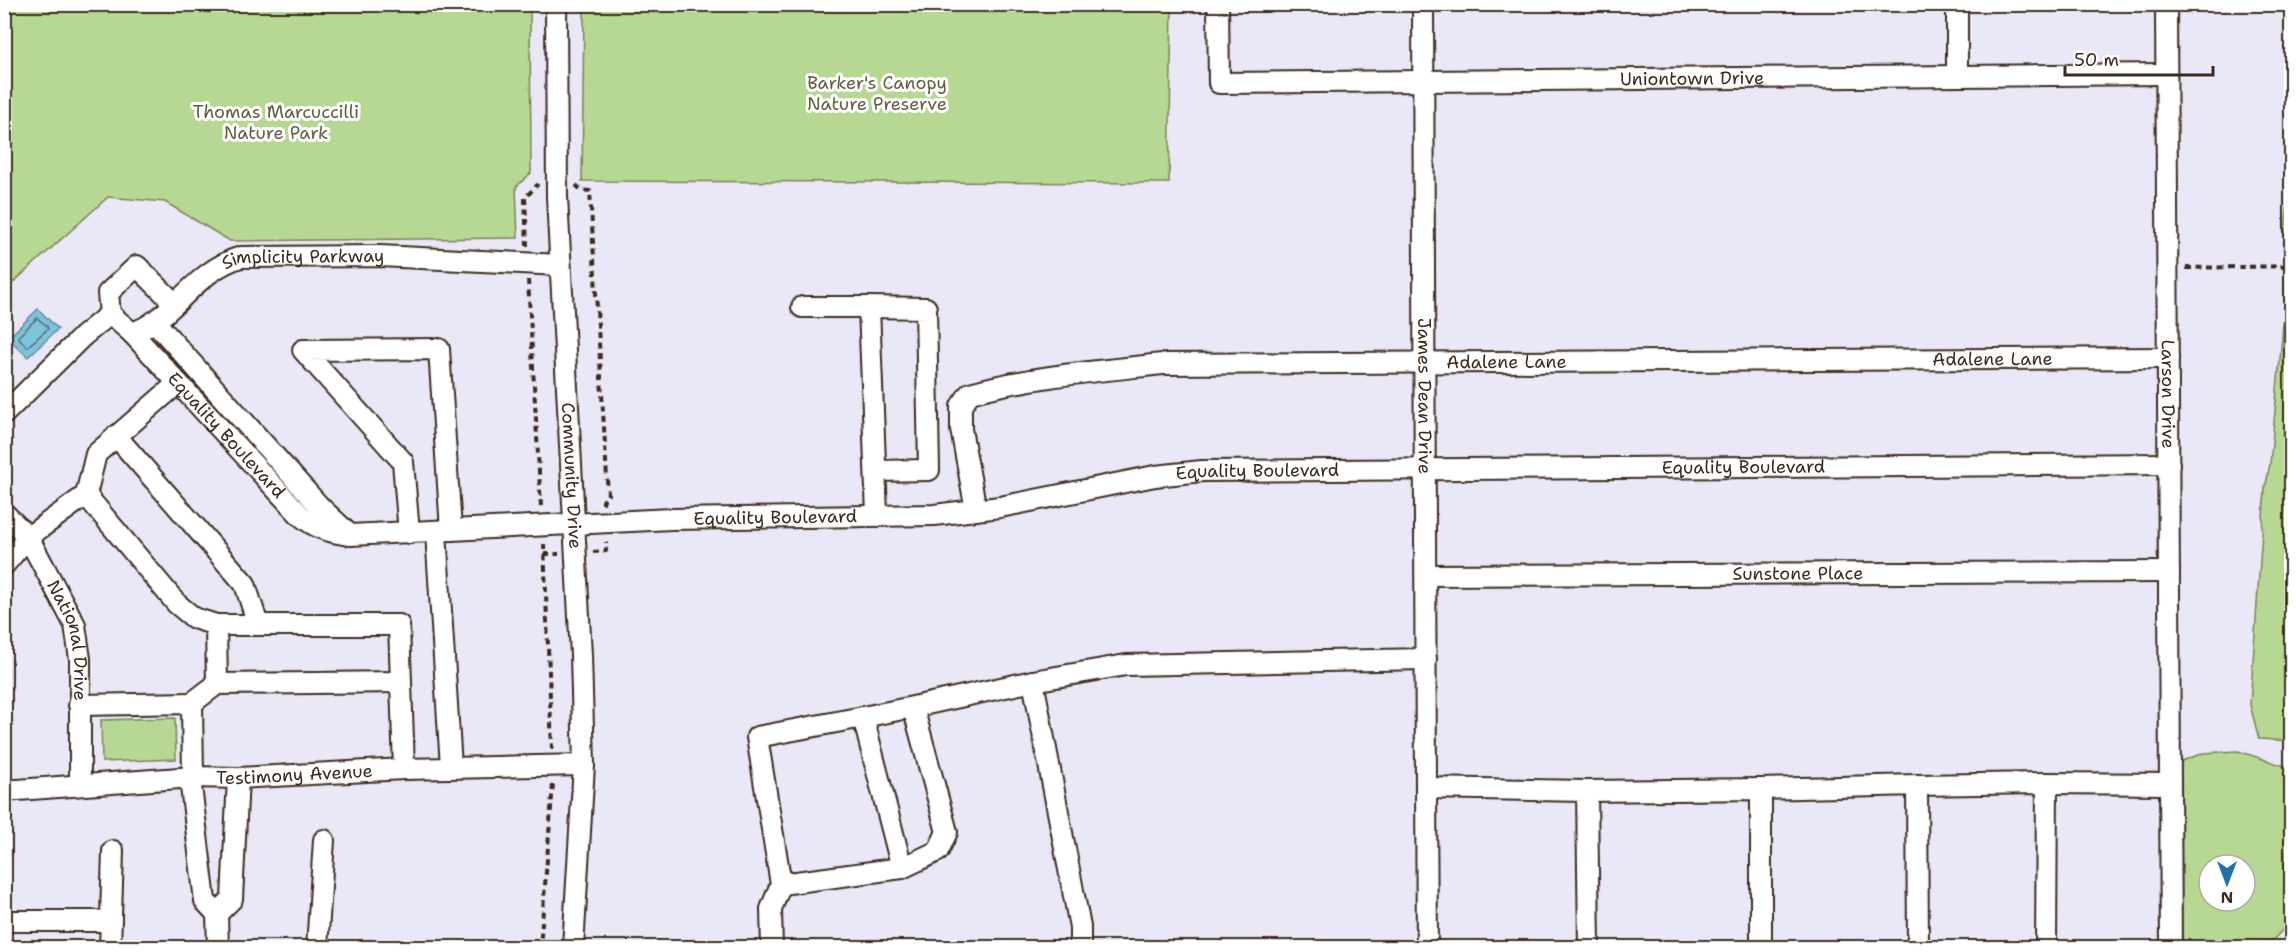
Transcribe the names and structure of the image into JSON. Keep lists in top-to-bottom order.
{
  "streets": {
    "street": [
      "Uniontown Drive",
      "Simplicity Parkway",
      "Adalene Lane",
      "Larson Drive",
      "James Dean Drive",
      "Equality Boulevard",
      "Community Drive",
      "Sunstone Place",
      "National Drive",
      "Testimony Avenue"
    ]
  },
  "crossings": [
    ["Uniontown Drive", "Larson Drive"],
    ["Uniontown Drive", "James Dean Drive"],
    ["Simplicity Parkway", "Community Drive"],
    ["Adalene Lane", "Larson Drive"],
    ["Adalene Lane", "James Dean Drive"],
    ["Adalene Lane", "Equality Boulevard"],
    ["Larson Drive", "Equality Boulevard"],
    ["Larson Drive", "Sunstone Place"],
    ["James Dean Drive", "Equality Boulevard"],
    ["James Dean Drive", "Sunstone Place"],
    ["Equality Boulevard", "Community Drive"],
    ["Community Drive", "Testimony Avenue"],
    ["National Drive", "Testimony Avenue"]
  ],
  "parks": ["Barker's Canopy Nature Preserve", "Thomas Marcuccilli Nature Park"],
  "scale_bar": "50 m",
  "north": "bottom"
}
